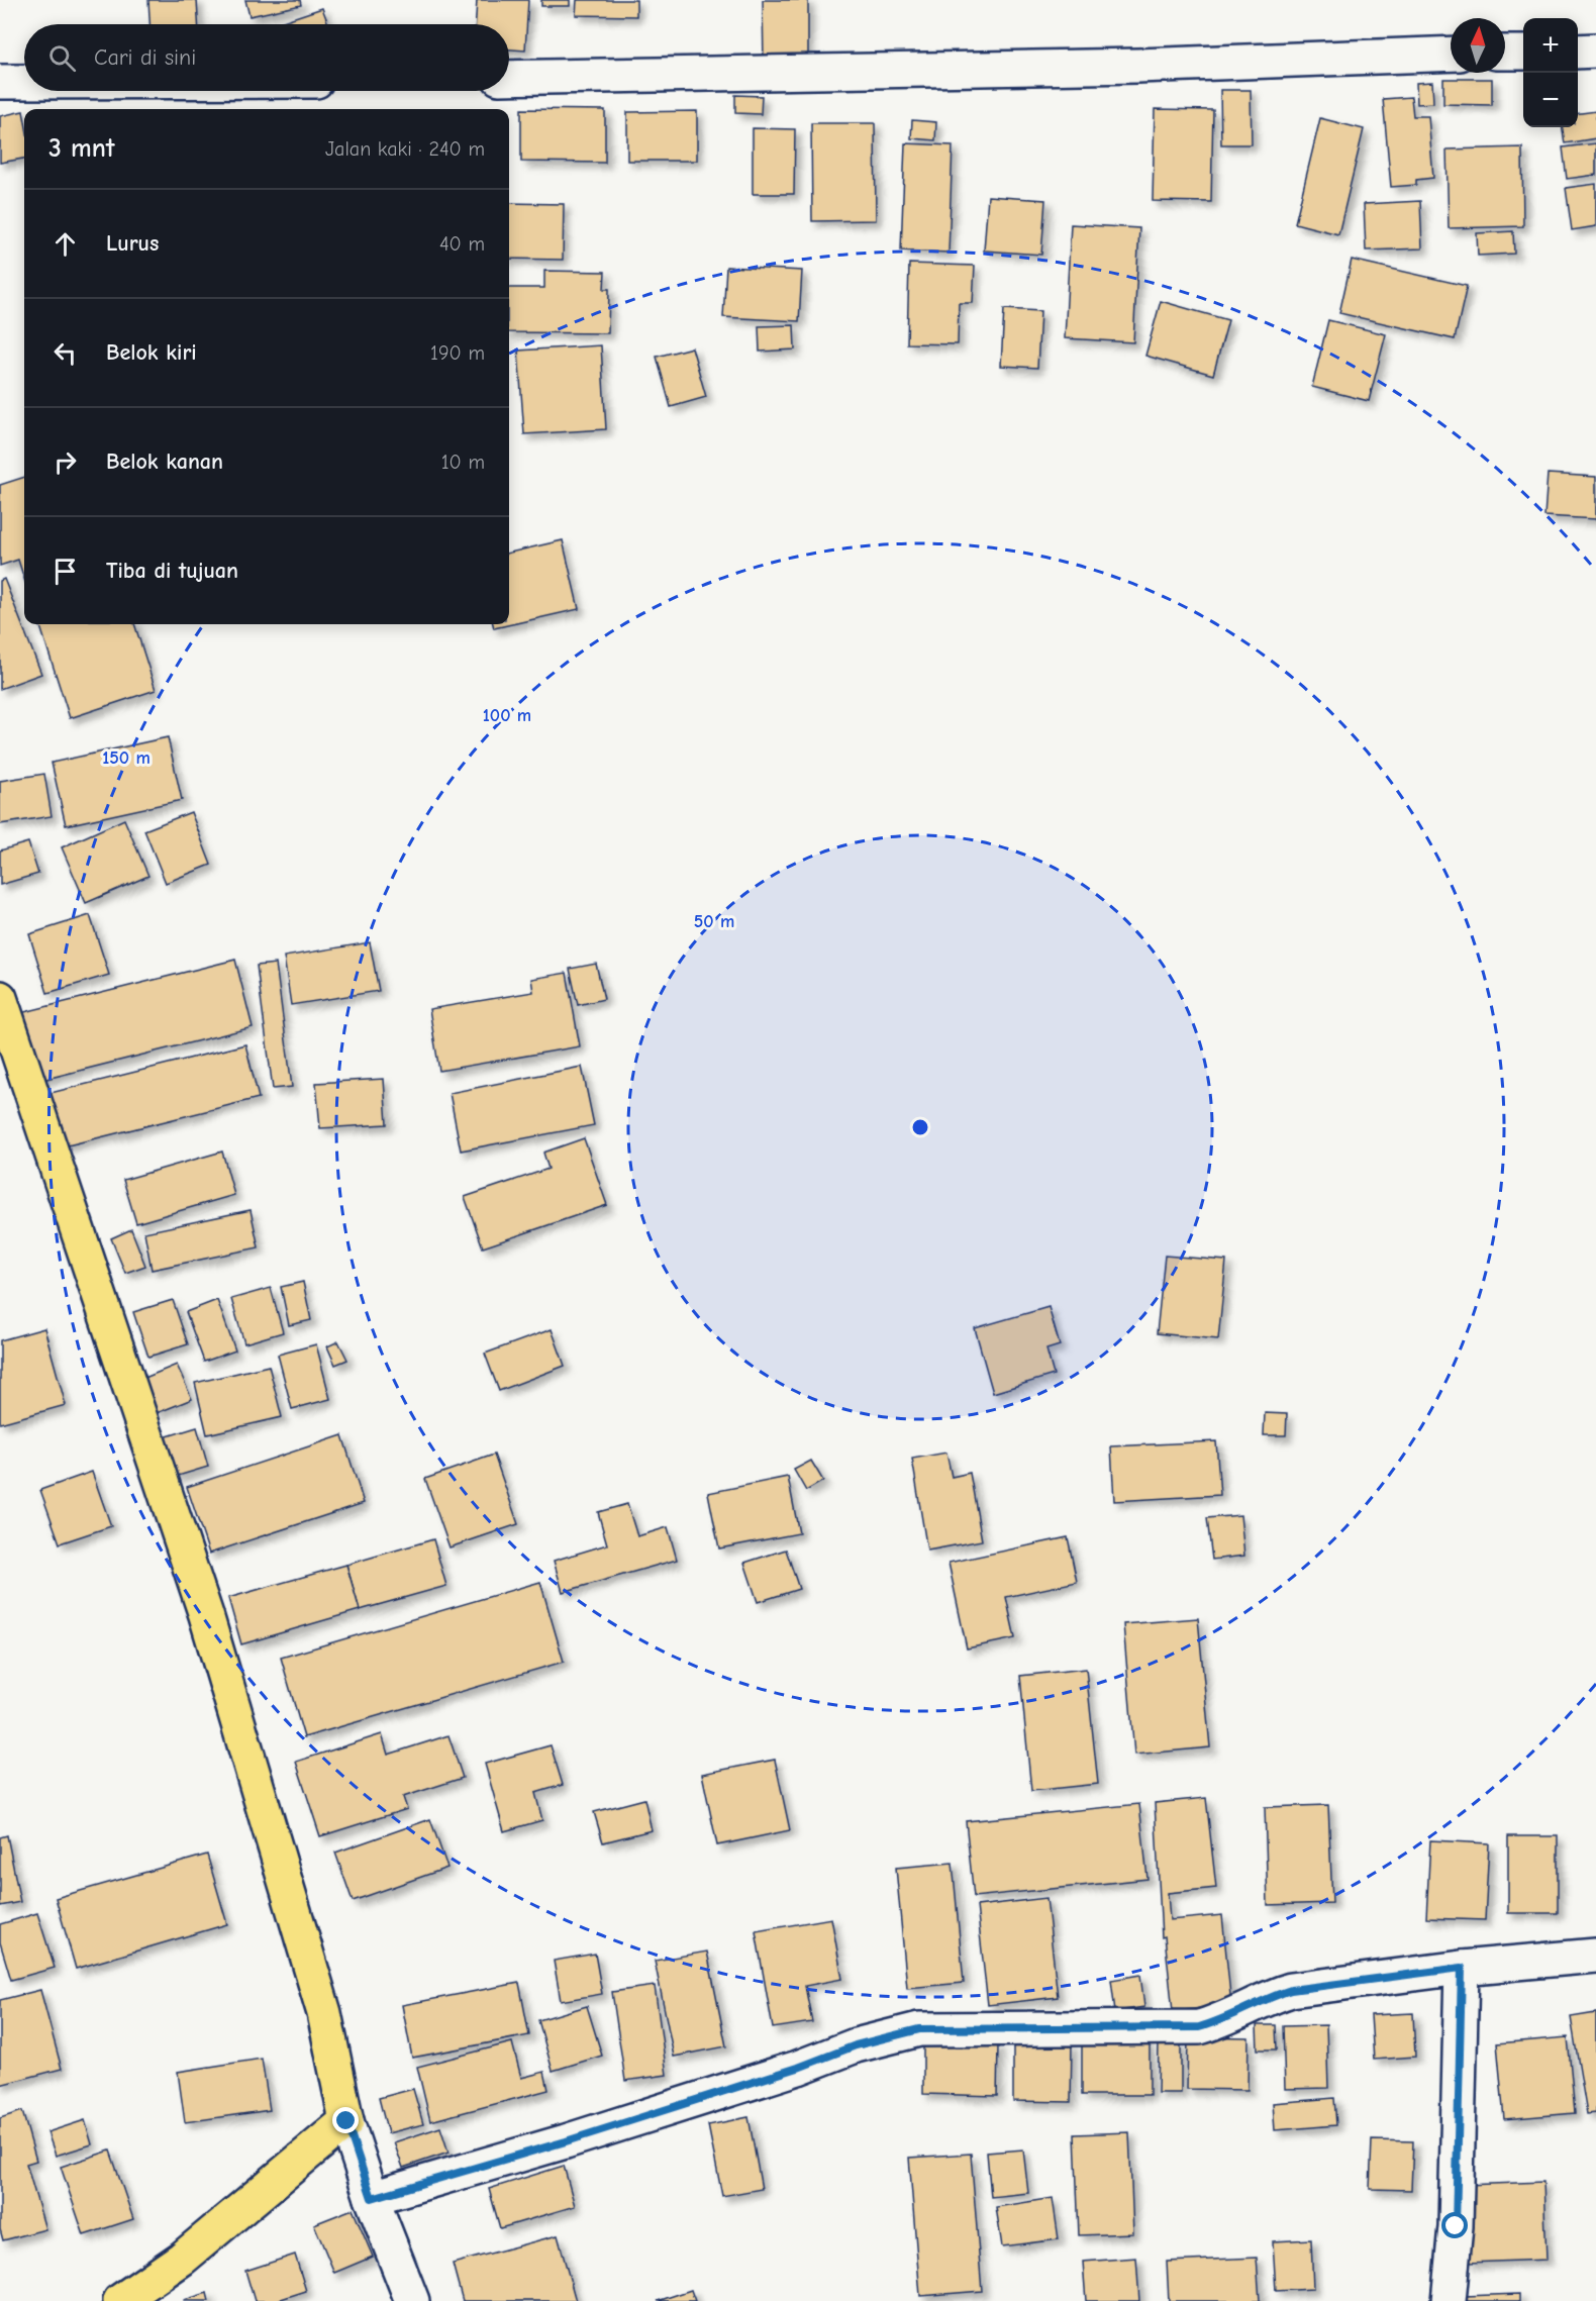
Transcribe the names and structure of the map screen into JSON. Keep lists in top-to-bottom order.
{
  "north": "top",
  "page": {
    "map_buttons": ["+", "−"],
    "search": "Cari di sini",
    "heading": ["3 mnt", "Jalan kaki · 240 m"],
    "list": [
      ["Lurus", "40 m"],
      ["Belok kiri", "190 m"],
      ["Belok kanan", "10 m"],
      "Tiba di tujuan"
    ]
  },
  "rings": ["100 m", "150 m", "50 m"]
}
